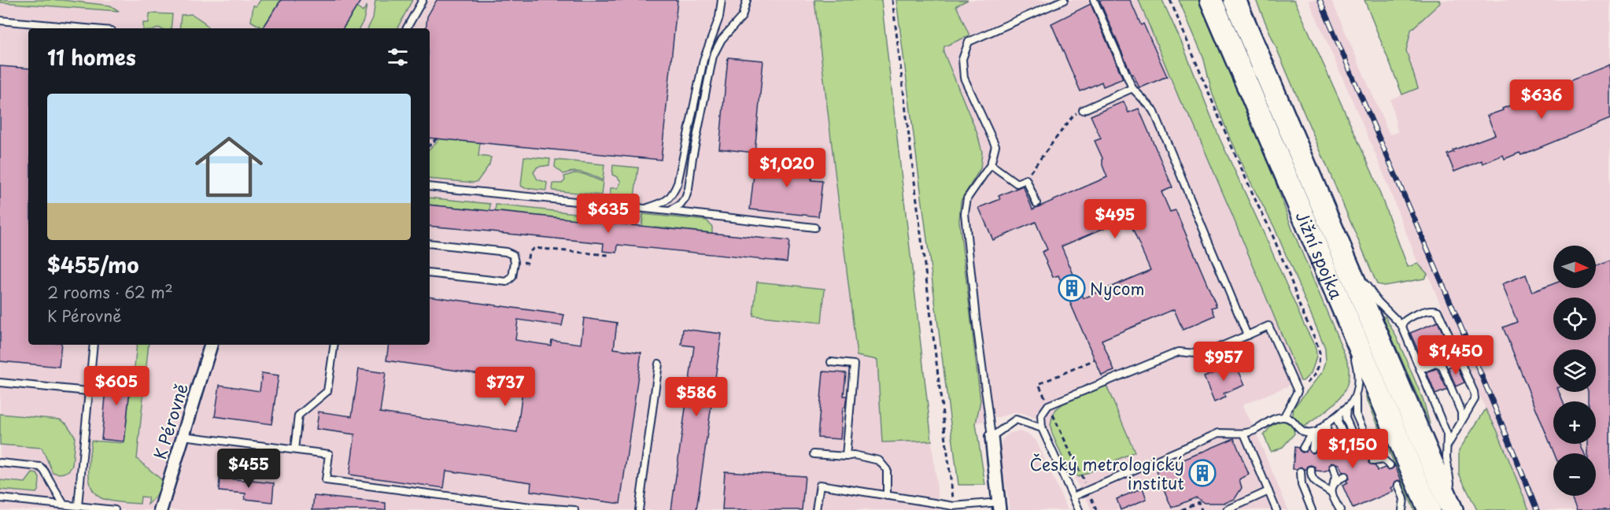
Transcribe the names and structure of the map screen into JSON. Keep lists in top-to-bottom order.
{
  "streets": {
    "highway": ["Jižní spojka"],
    "street": ["K Pérovně"]
  },
  "places": {
    "building": ["Nycom", "Český metrologický institut"]
  },
  "north": "right",
  "page": {
    "heading": "11 homes",
    "price": [
      "$636",
      "$1,020",
      "$635",
      "$495",
      "$1,450",
      "$957",
      "$605",
      "$737",
      "$586",
      "$1,150",
      "$455"
    ],
    "list": [
      {
        "name": "$455/mo",
        "note": "2 rooms · 62 m² · K Pérovně"
      }
    ],
    "map_buttons": ["+", "−"]
  }
}
